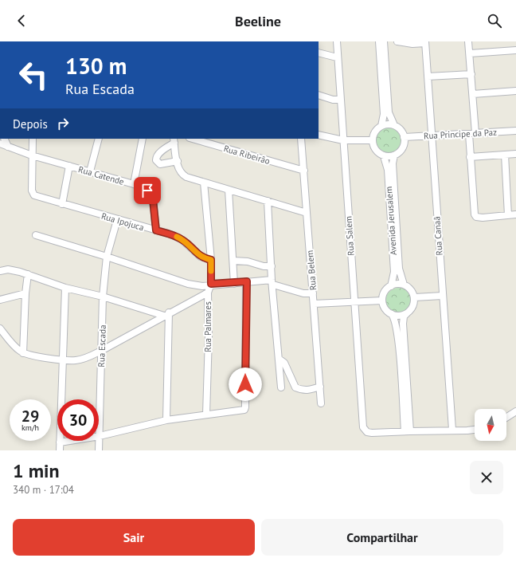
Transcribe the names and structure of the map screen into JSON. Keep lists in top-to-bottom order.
{
  "streets": {
    "street": [
      "Rua Principe da Paz",
      "Rua Ribeirão",
      "Rua Catende",
      "Avenida Jerusalem",
      "Rua Ipojuca",
      "Rua Salem",
      "Rua Canaã",
      "Rua Belem",
      "Rua Palmares",
      "Rua Escada"
    ]
  },
  "crossings": [
    ["Rua Principe da Paz", "Avenida Jerusalem"],
    ["Rua Principe da Paz", "Rua Canaã"],
    ["Rua Ribeirão", "Rua Belem"],
    ["Rua Catende", "Rua Ipojuca"],
    ["Rua Ipojuca", "Rua Palmares"],
    ["Rua Ipojuca", "Rua Escada"]
  ],
  "north": "bottom",
  "page": {
    "header": "Beeline",
    "turn": ["130 m", "Rua Escada"],
    "then": "Depois",
    "speed": "29 km/h",
    "limit": "30",
    "heading": ["1 min", "340 m · 17:04"],
    "buttons": ["Sair", "Compartilhar"]
  }
}
